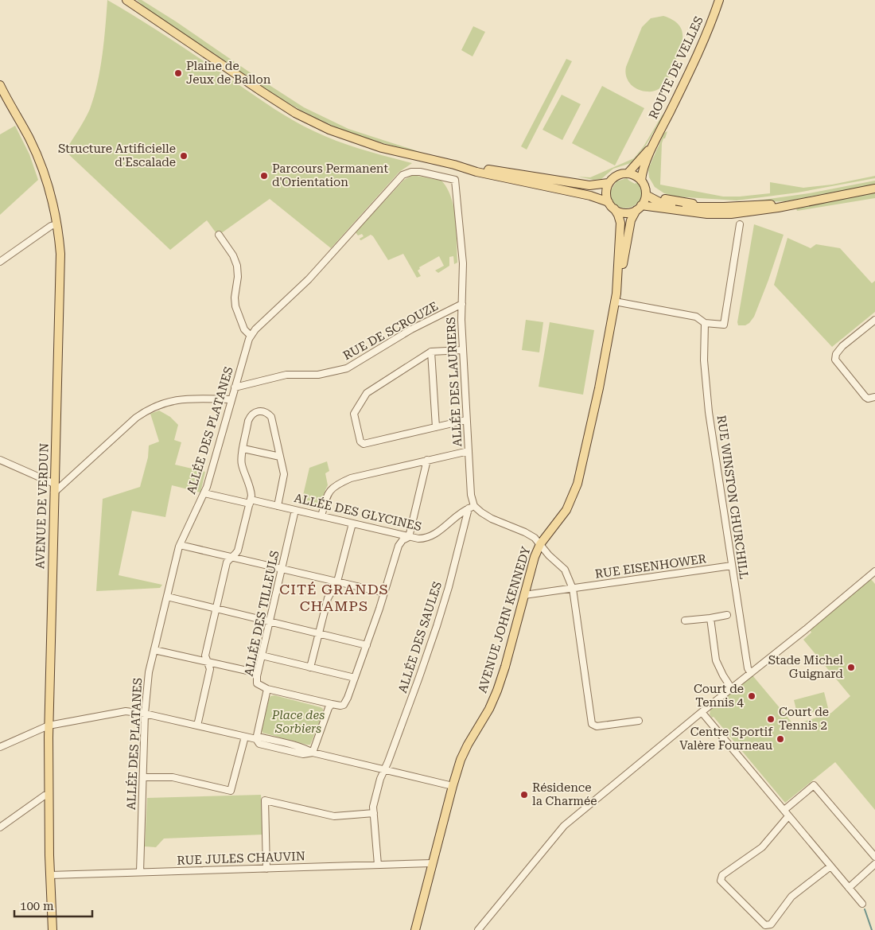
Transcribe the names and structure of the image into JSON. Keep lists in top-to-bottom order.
{
  "streets": {
    "main road": ["ROUTE DE VELLES", "AVENUE DE VERDUN", "AVENUE JOHN KENNEDY"],
    "street": [
      "RUE DE SCROUZE",
      "ALLÉE DES LAURIERS",
      "ALLÉE DES PLATANES",
      "RUE WINSTON CHURCHILL",
      "ALLÉE DES GLYCINES",
      "RUE EISENHOWER",
      "ALLÉE DES TILLEULS",
      "ALLÉE DES SAULES",
      "RUE JULES CHAUVIN"
    ]
  },
  "crossings": [
    ["ROUTE DE VELLES", "AVENUE JOHN KENNEDY"],
    ["RUE DE SCROUZE", "ALLÉE DES LAURIERS"],
    ["RUE DE SCROUZE", "ALLÉE DES PLATANES"],
    ["ALLÉE DES LAURIERS", "ALLÉE DES PLATANES"],
    ["ALLÉE DES LAURIERS", "ALLÉE DES GLYCINES"],
    ["ALLÉE DES LAURIERS", "ALLÉE DES SAULES"],
    ["ALLÉE DES PLATANES", "ALLÉE DES GLYCINES"],
    ["ALLÉE DES PLATANES", "RUE JULES CHAUVIN"],
    ["RUE WINSTON CHURCHILL", "RUE EISENHOWER"],
    ["AVENUE DE VERDUN", "RUE JULES CHAUVIN"],
    ["ALLÉE DES GLYCINES", "ALLÉE DES TILLEULS"],
    ["ALLÉE DES GLYCINES", "ALLÉE DES SAULES"],
    ["RUE EISENHOWER", "AVENUE JOHN KENNEDY"],
    ["AVENUE JOHN KENNEDY", "RUE JULES CHAUVIN"],
    ["ALLÉE DES SAULES", "RUE JULES CHAUVIN"]
  ],
  "districts": ["CITÉ GRANDS CHAMPS"],
  "parks": ["Place des Sorbiers"],
  "places": [
    "Plaine de Jeux de Ballon",
    "Structure Artificielle d'Escalade",
    "Parcours Permanent d'Orientation",
    "Stade Michel Guignard",
    "Court de Tennis 4",
    "Court de Tennis 2",
    "Centre Sportif Valère Fourneau",
    "Résidence la Charmée"
  ],
  "scale_bar": "100 m"
}
